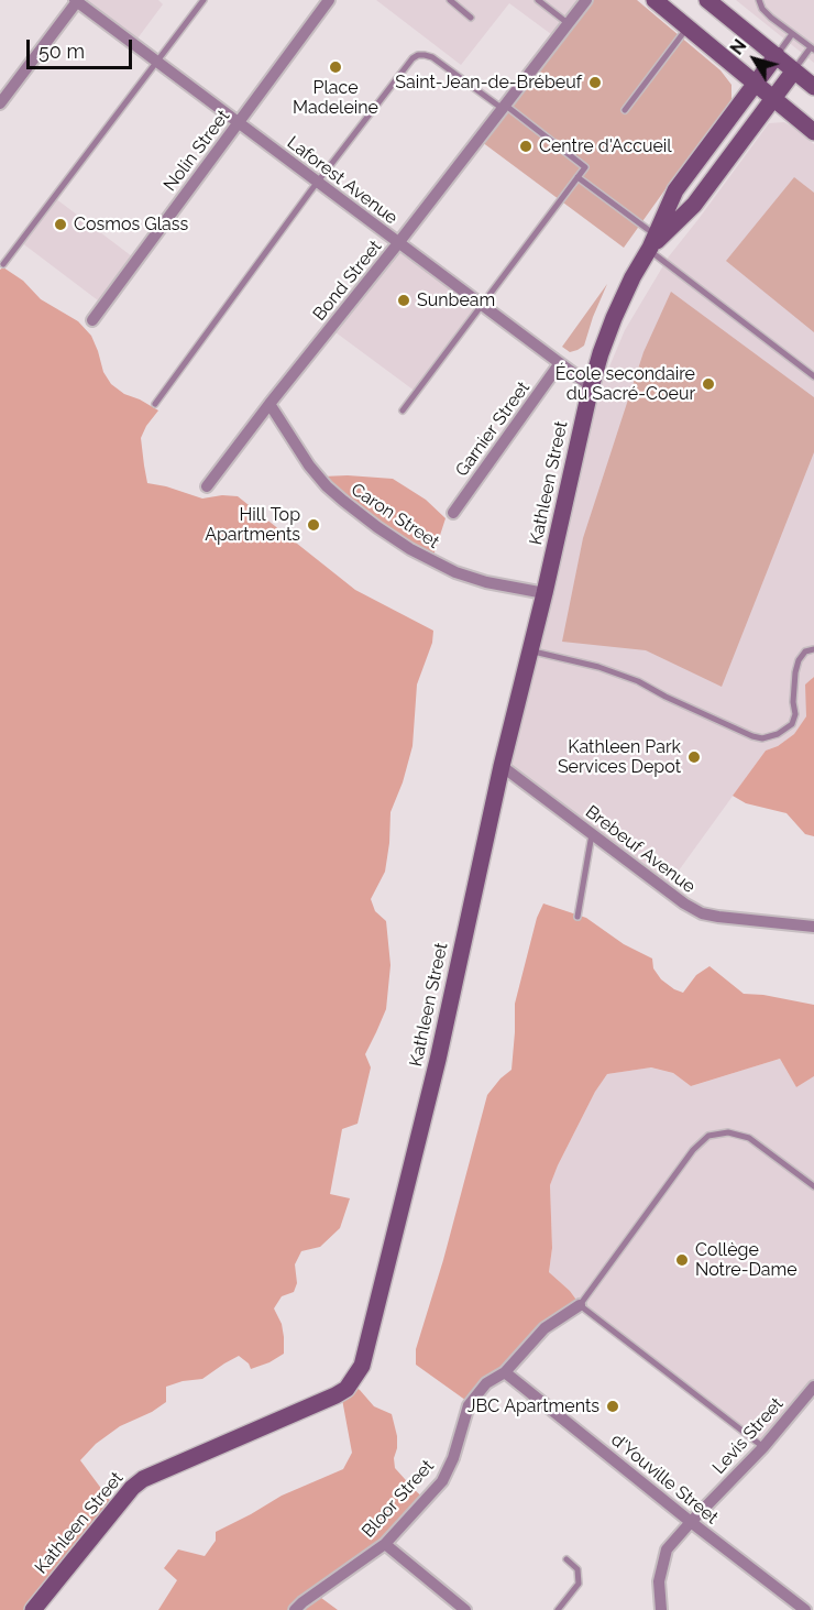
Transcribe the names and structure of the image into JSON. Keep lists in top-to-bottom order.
{
  "streets": {
    "street": [
      "Nolin Street",
      "Laforest Avenue",
      "Bond Street",
      "Garnier Street",
      "Kathleen Street",
      "Caron Street",
      "Brebeuf Avenue",
      "Levis Street",
      "d'Youville Street",
      "Bloor Street"
    ]
  },
  "crossings": [
    ["Nolin Street", "Laforest Avenue"],
    ["Laforest Avenue", "Bond Street"],
    ["Laforest Avenue", "Garnier Street"],
    ["Laforest Avenue", "Kathleen Street"],
    ["Bond Street", "Caron Street"],
    ["Kathleen Street", "Caron Street"],
    ["Kathleen Street", "Brebeuf Avenue"],
    ["Levis Street", "d'Youville Street"],
    ["d'Youville Street", "Bloor Street"]
  ],
  "places": [
    "Place Madeleine",
    "Saint-Jean-de-Brébeuf",
    "Centre d'Accueil",
    "Cosmos Glass",
    "Sunbeam",
    "École secondaire du Sacré-Coeur",
    "Hill Top Apartments",
    "Kathleen Park Services Depot",
    "Collège Notre-Dame",
    "JBC Apartments"
  ],
  "scale_bar": "50 m",
  "north": "top left"
}
